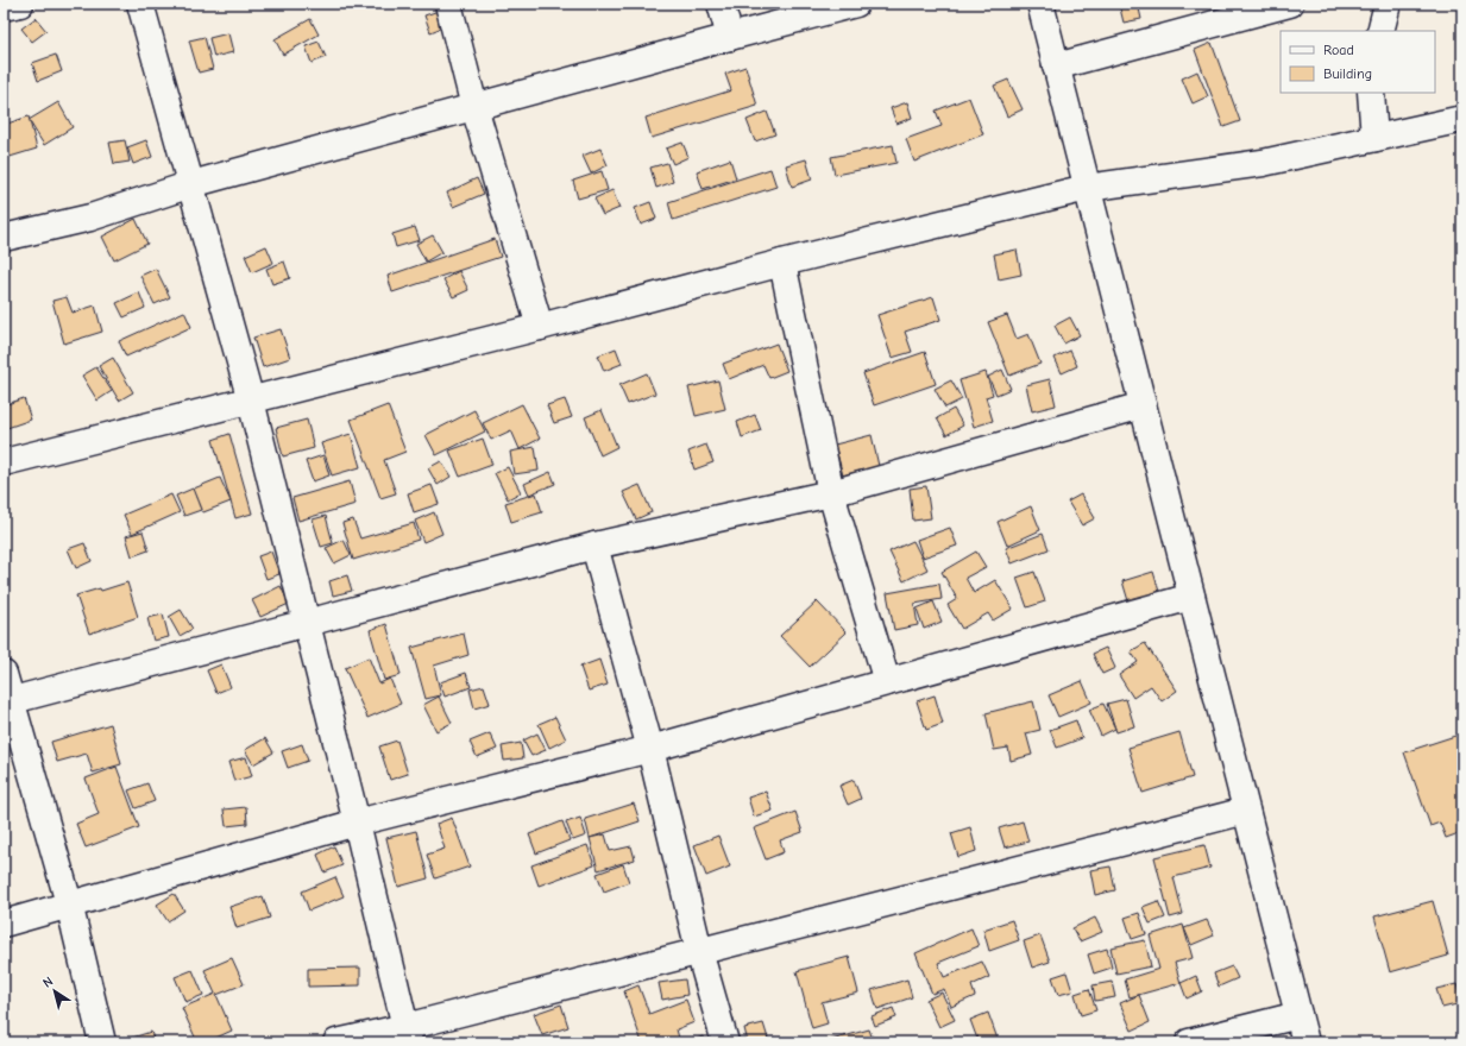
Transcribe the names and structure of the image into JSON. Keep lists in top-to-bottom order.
{
  "legend": ["Road", "Building"],
  "north": "top left"
}
